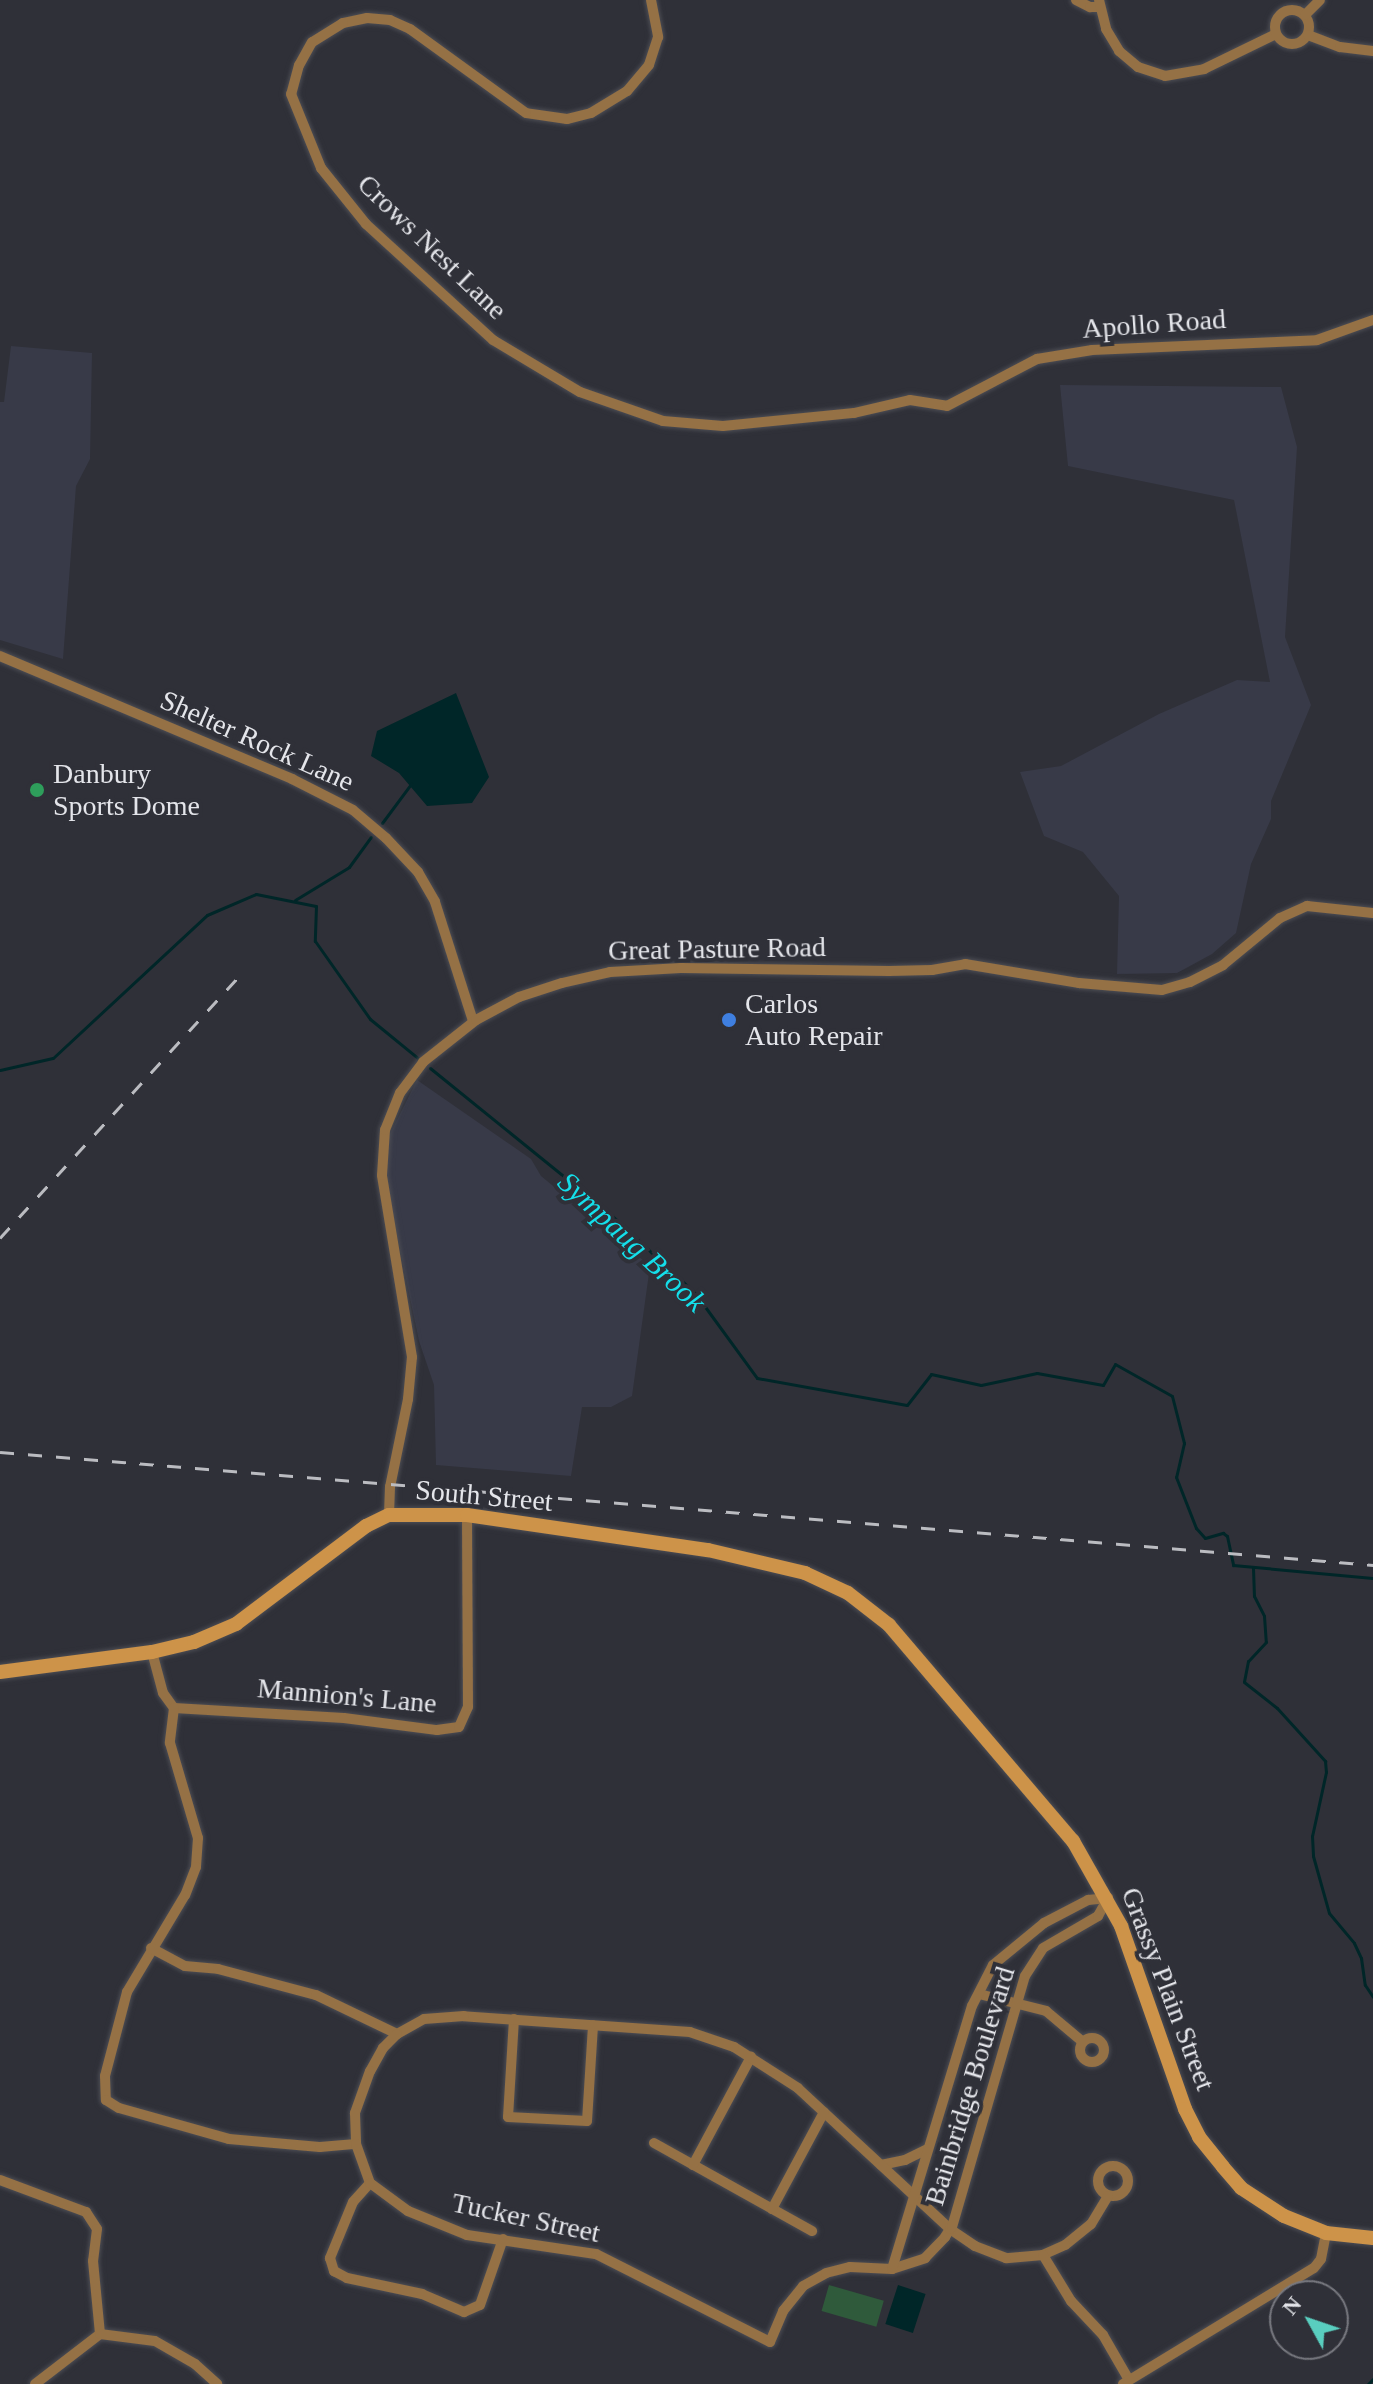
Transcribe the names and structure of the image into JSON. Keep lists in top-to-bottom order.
{
  "streets": {
    "main road": ["South Street", "Grassy Plain Street"],
    "street": [
      "Crows Nest Lane",
      "Apollo Road",
      "Shelter Rock Lane",
      "Great Pasture Road",
      "Mannion's Lane",
      "Bainbridge Boulevard",
      "Tucker Street"
    ]
  },
  "crossings": [
    ["Crows Nest Lane", "Apollo Road"],
    ["Shelter Rock Lane", "Great Pasture Road"],
    ["Great Pasture Road", "South Street"],
    ["South Street", "Mannion's Lane"],
    ["South Street", "Grassy Plain Street"],
    ["Grassy Plain Street", "Bainbridge Boulevard"],
    ["Bainbridge Boulevard", "Tucker Street"]
  ],
  "water": ["Sympaug Brook"],
  "places": ["Danbury Sports Dome", "Carlos Auto Repair"],
  "north": "top left"
}
